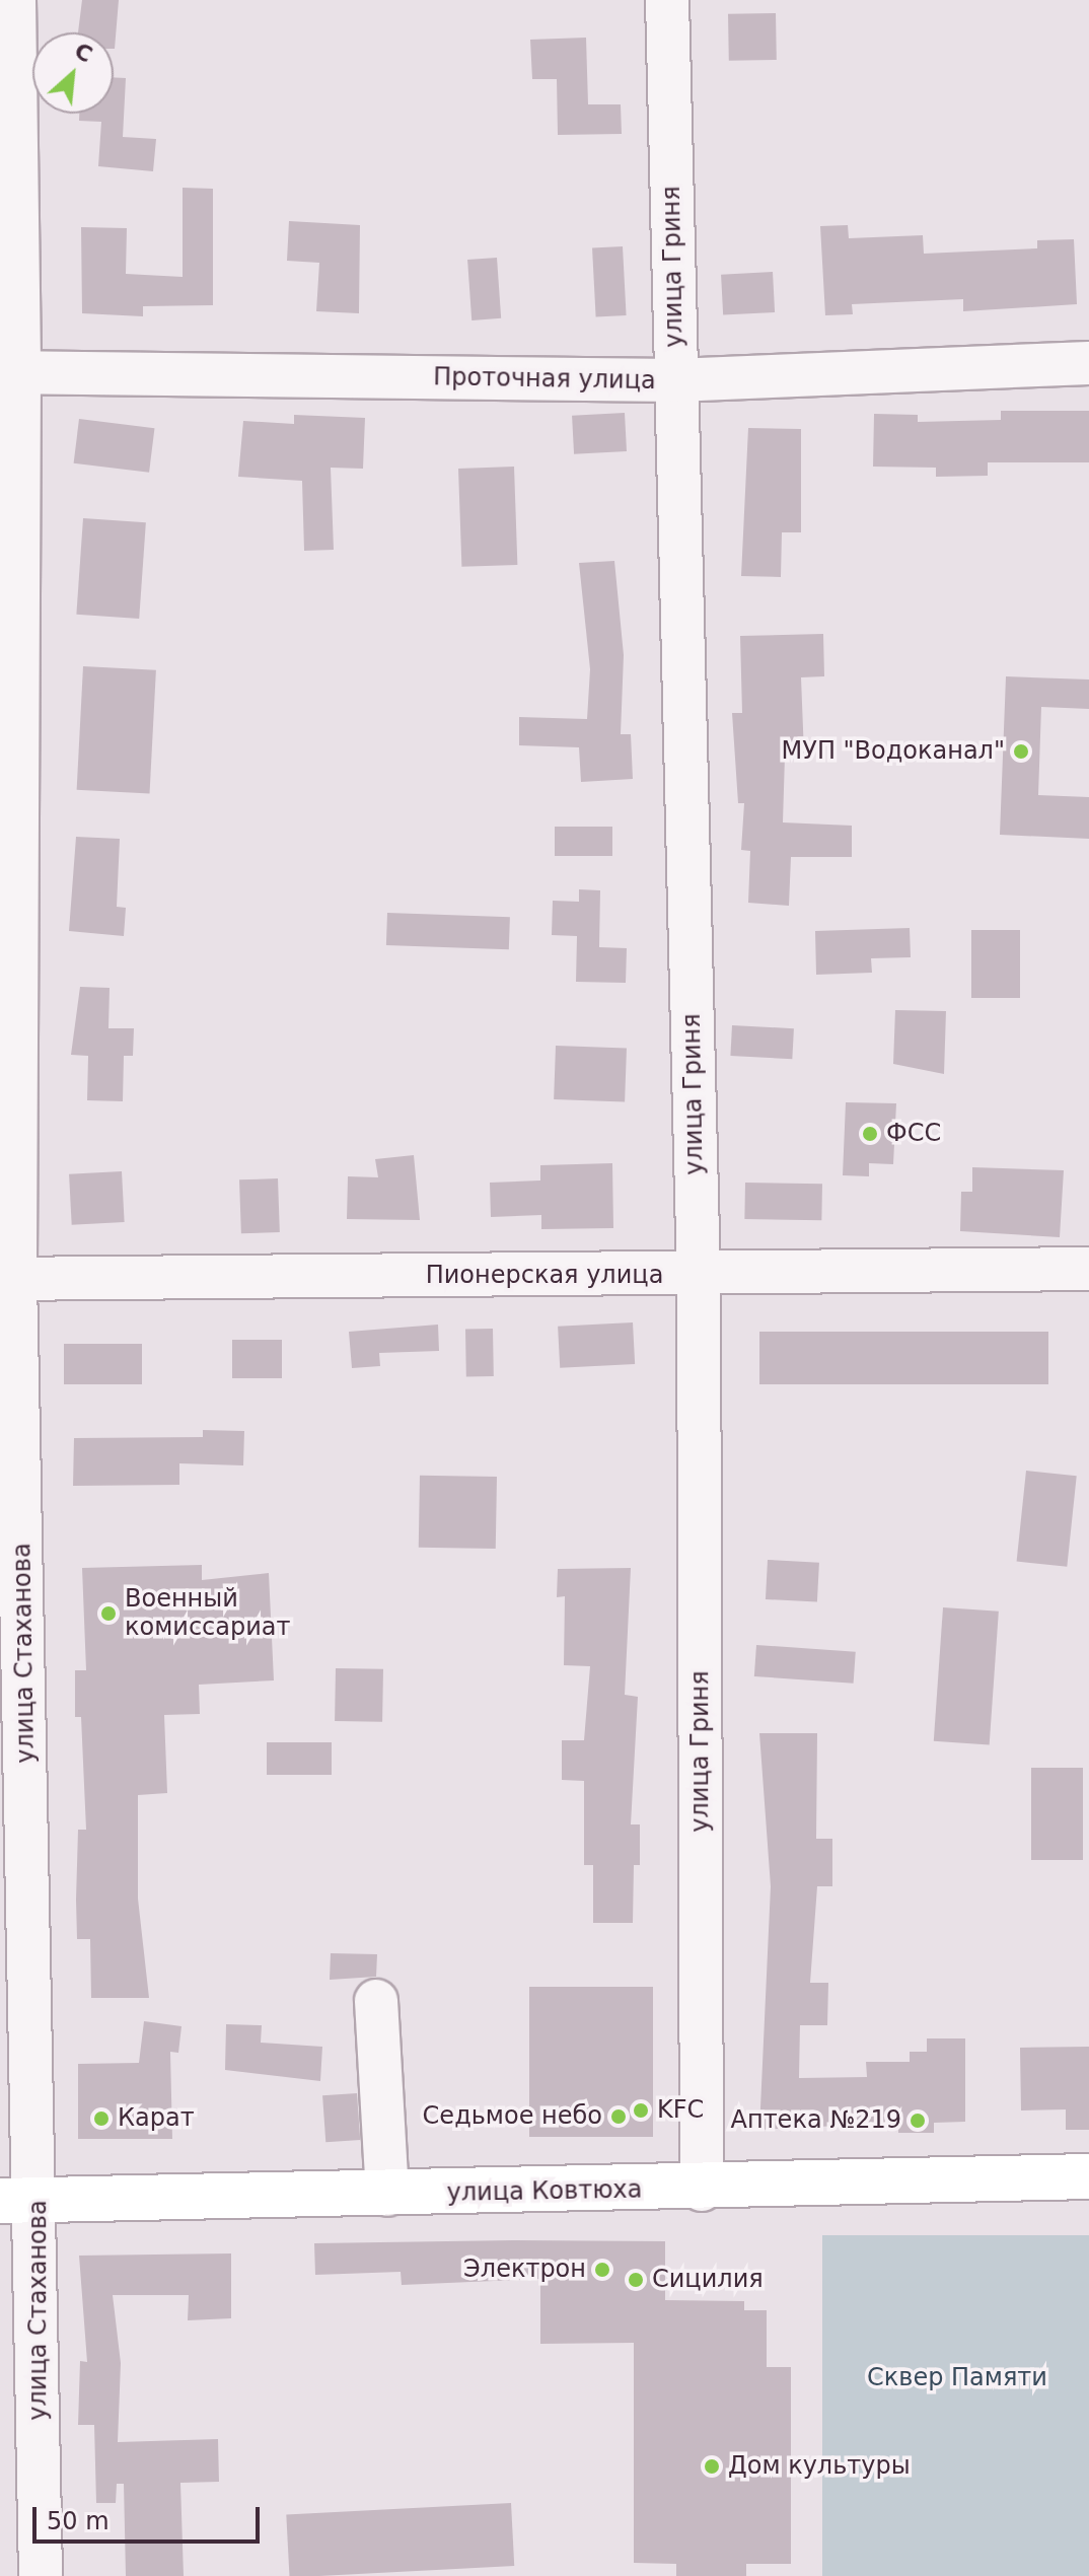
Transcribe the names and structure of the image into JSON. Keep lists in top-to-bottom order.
{
  "streets": {
    "main road": ["улица Ковтюха"],
    "street": [
      "улица Гриня",
      "Проточная улица",
      "Пионерская улица",
      "улица Стаханова"
    ]
  },
  "crossings": [
    ["улица Гриня", "Проточная улица"],
    ["улица Гриня", "Пионерская улица"],
    ["улица Гриня", "улица Ковтюха"],
    ["Проточная улица", "улица Стаханова"],
    ["Пионерская улица", "улица Стаханова"],
    ["улица Стаханова", "улица Ковтюха"]
  ],
  "parks": ["Сквер Памяти"],
  "places": [
    "МУП \"Водоканал\"",
    "ФСС",
    "Военный комиссариат",
    "KFC",
    "Седьмое небо",
    "Карат",
    "Аптека №219",
    "Электрон",
    "Сицилия",
    "Дом культуры"
  ],
  "scale_bar": "50 m",
  "north": "top right"
}
